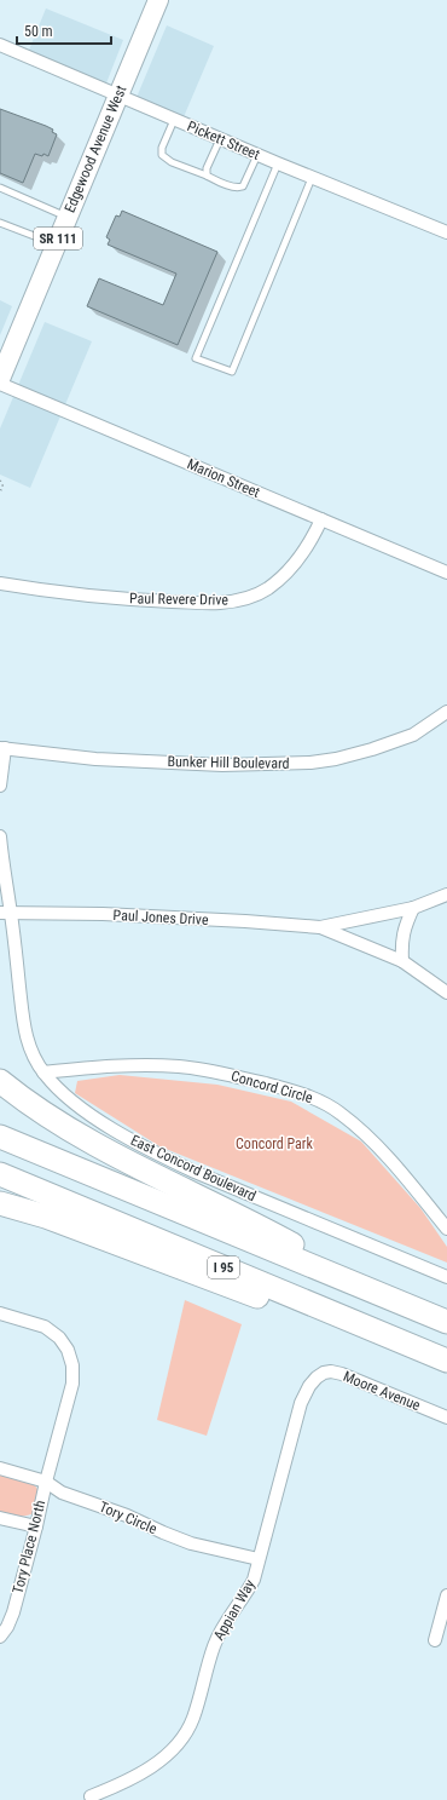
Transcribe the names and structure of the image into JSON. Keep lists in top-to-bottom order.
{
  "streets": {
    "highway": ["I 95"],
    "main road": ["Edgewood Avenue West", "SR 111"],
    "street": [
      "Pickett Street",
      "Marion Street",
      "Paul Revere Drive",
      "Bunker Hill Boulevard",
      "Paul Jones Drive",
      "Concord Circle",
      "East Concord Boulevard",
      "Moore Avenue",
      "Tory Circle",
      "Tory Place North",
      "Appian Way"
    ]
  },
  "crossings": [
    ["Pickett Street", "Edgewood Avenue West"],
    ["Marion Street", "Paul Revere Drive"],
    ["Paul Jones Drive", "East Concord Boulevard"],
    ["Concord Circle", "East Concord Boulevard"],
    ["Moore Avenue", "Appian Way"],
    ["Tory Circle", "Tory Place North"],
    ["Tory Circle", "Appian Way"]
  ],
  "parks": ["Concord Park"],
  "scale_bar": "50 m"
}
